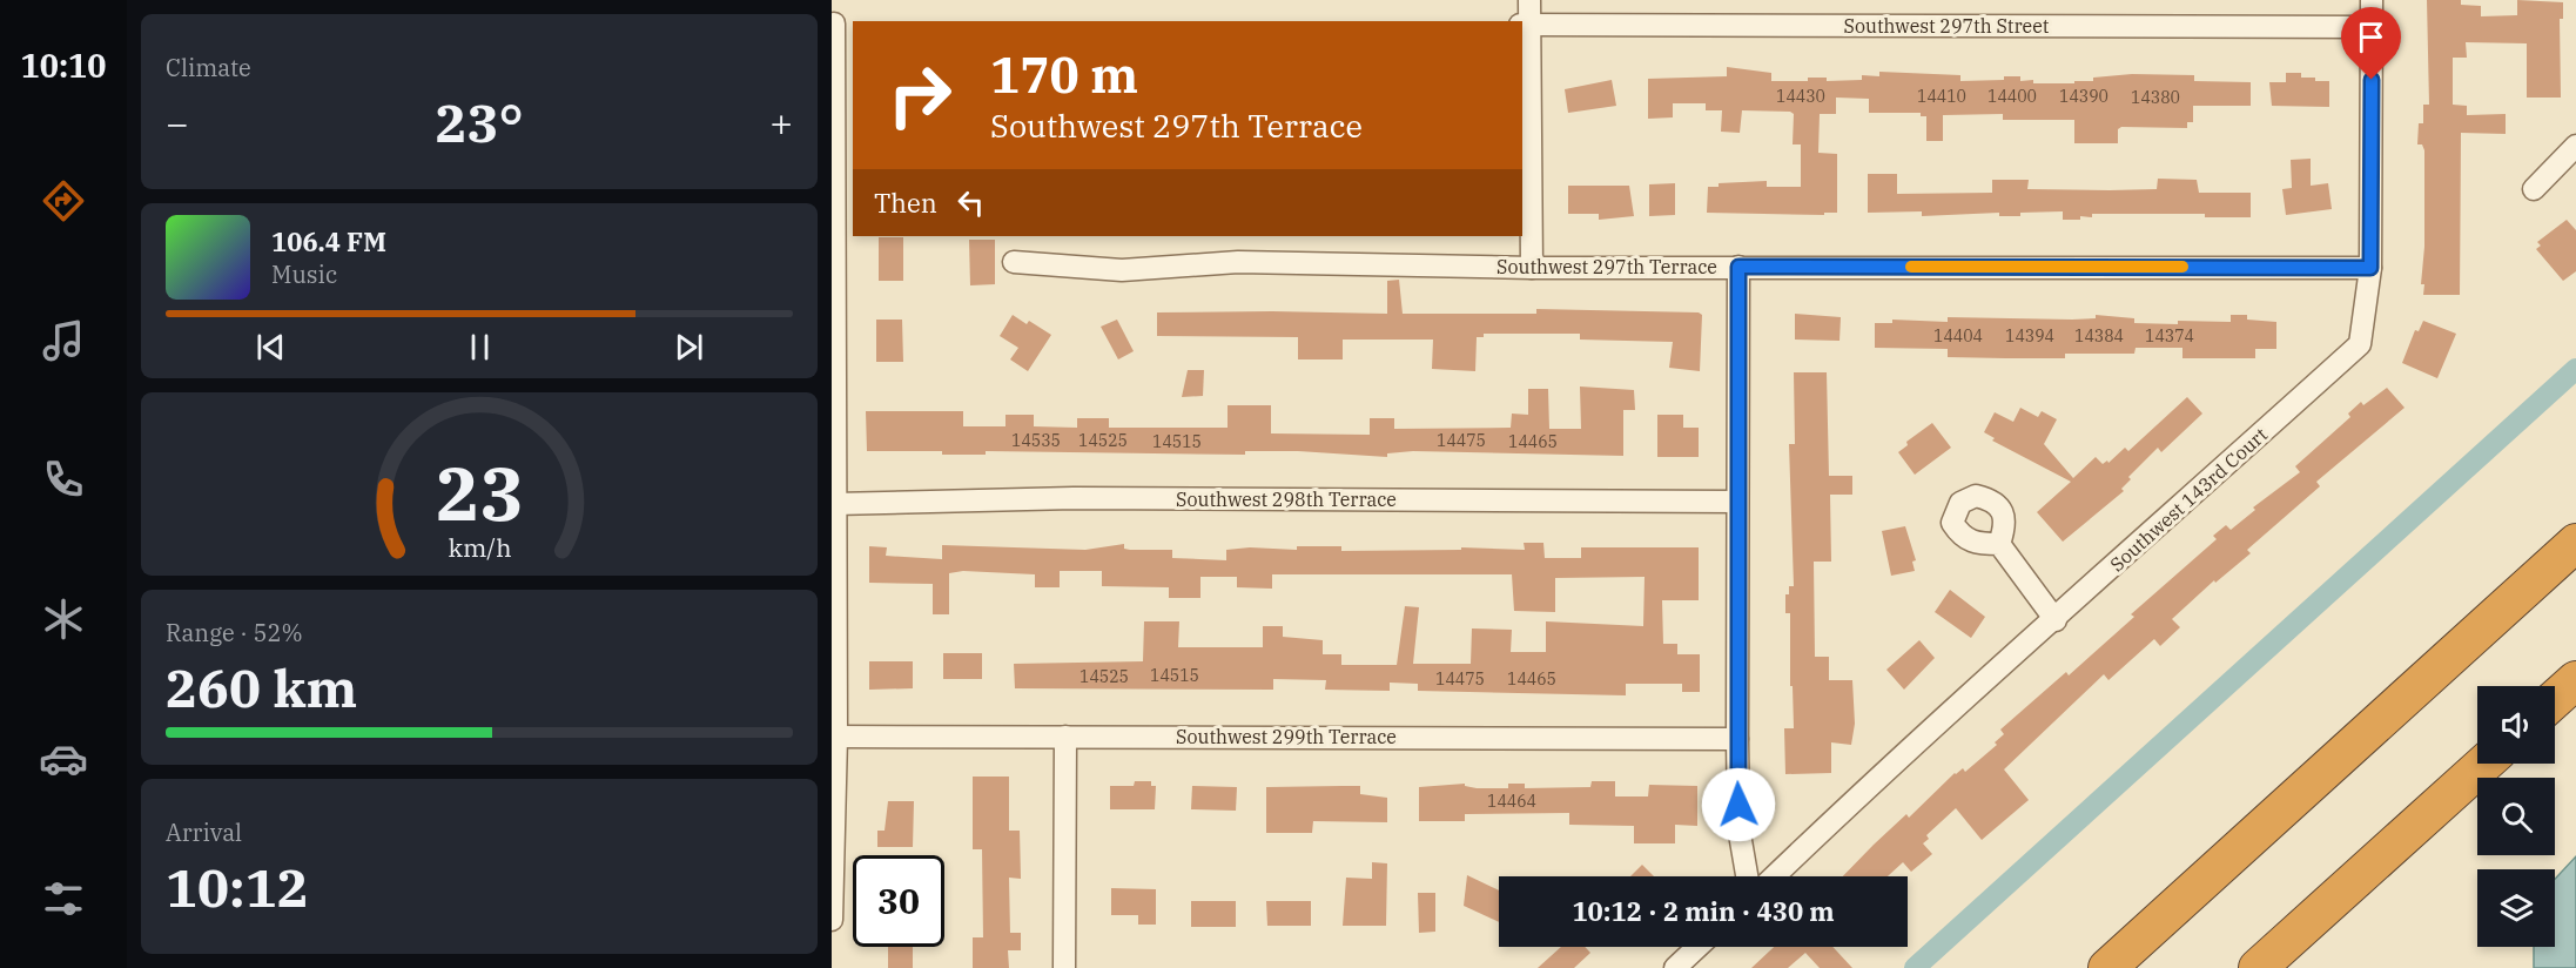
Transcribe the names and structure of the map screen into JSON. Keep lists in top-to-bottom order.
{
  "streets": {
    "street": [
      "Southwest 297th Street",
      "Southwest 297th Terrace",
      "Southwest 298th Terrace",
      "Southwest 143rd Court",
      "Southwest 299th Terrace"
    ]
  },
  "crossings": [
    ["Southwest 297th Street", "Southwest 143rd Court"],
    ["Southwest 297th Terrace", "Southwest 143rd Court"]
  ],
  "house_numbers": [
    "14430",
    "14410",
    "14400",
    "14390",
    "14380",
    "14404",
    "14394",
    "14384",
    "14374",
    "14535",
    "14525",
    "14475",
    "14515",
    "14465",
    "14515",
    "14525",
    "14475",
    "14465",
    "14464"
  ],
  "page": {
    "tabs": "10:10",
    "tile": [
      "Climate",
      ["Range · 52%", "260 km"],
      ["Arrival", "10:12"]
    ],
    "turn": ["170 m", "Southwest 297th Terrace"],
    "heat": ["−", "23°", "+"],
    "then": "Then",
    "song": ["106.4 FM", "Music"],
    "limit": "30",
    "trip": "10:12 · 2 min · 430 m",
    "gauge": ["23", "km/h"]
  }
}
